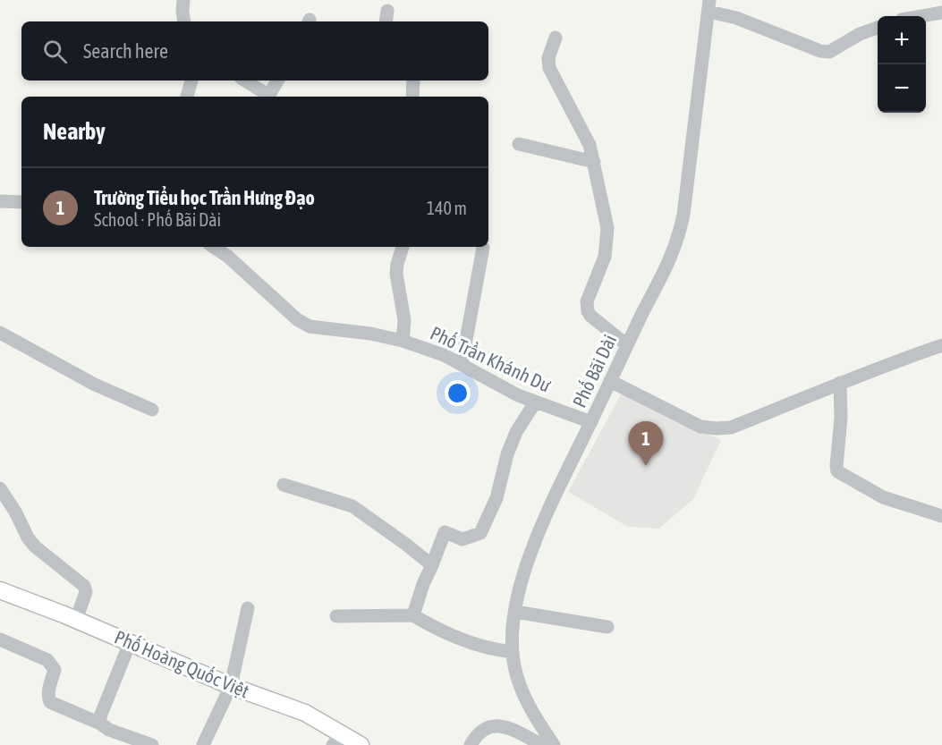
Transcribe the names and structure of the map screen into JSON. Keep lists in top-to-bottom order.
{
  "streets": {
    "main road": ["Phố Hoàng Quốc Việt"],
    "street": ["Phố Trần Khánh Dư", "Phố Bãi Dài"]
  },
  "crossings": [
    ["Phố Trần Khánh Dư", "Phố Bãi Dài"]
  ],
  "page": {
    "map_buttons": ["+", "−"],
    "search": "Search here",
    "heading": "Nearby",
    "list": [
      {
        "mark": "1",
        "name": "Trường Tiểu học Trần Hưng Đạo",
        "note": "School · Phố Bãi Dài",
        "value": "140 m"
      }
    ],
    "pins": "1"
  }
}
